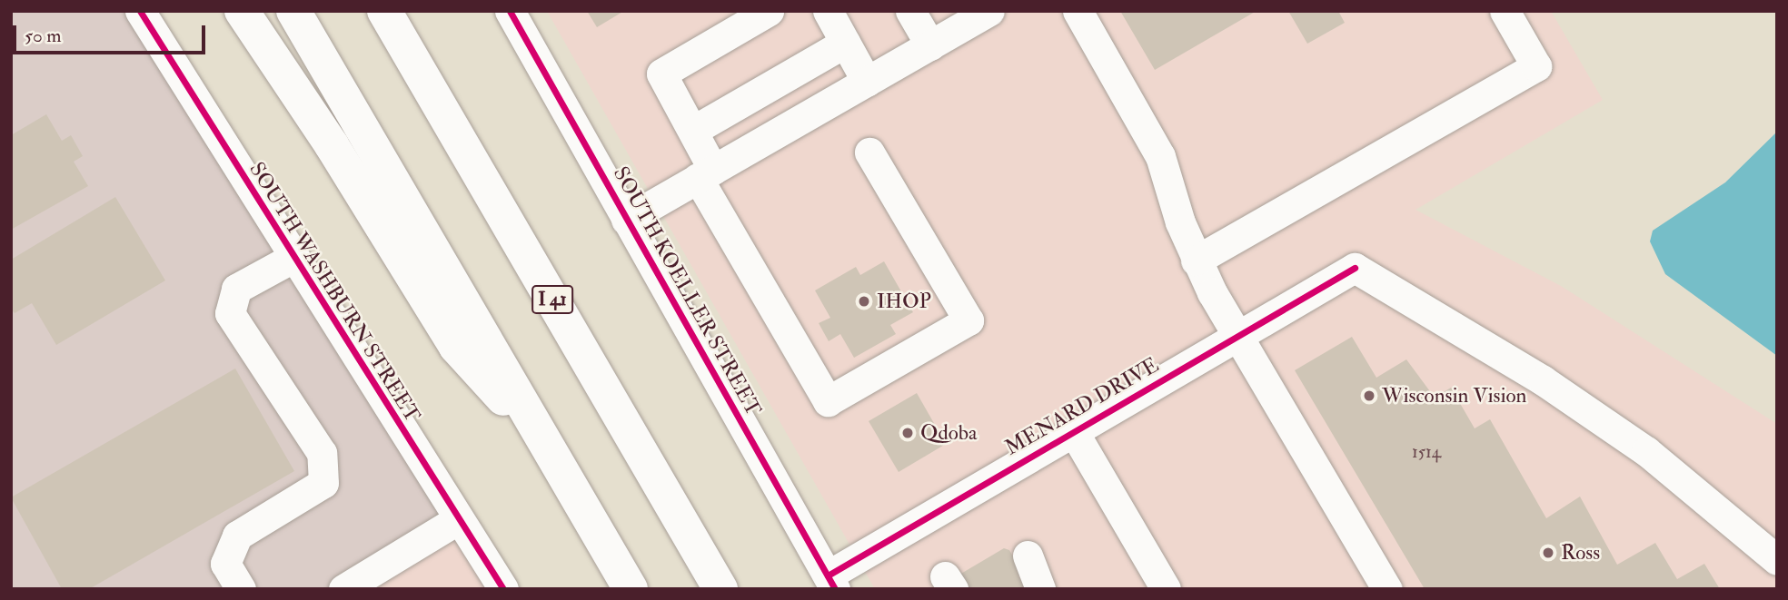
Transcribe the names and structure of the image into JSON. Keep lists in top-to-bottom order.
{
  "streets": {
    "highway": ["I 41"],
    "street": ["SOUTH KOELLER STREET", "SOUTH WASHBURN STREET", "MENARD DRIVE"]
  },
  "crossings": [
    ["SOUTH KOELLER STREET", "MENARD DRIVE"]
  ],
  "places": [
    "IHOP",
    "Wisconsin Vision",
    "Qdoba",
    "Ross"
  ],
  "house_numbers": ["1514"],
  "scale_bar": "50 m"
}
